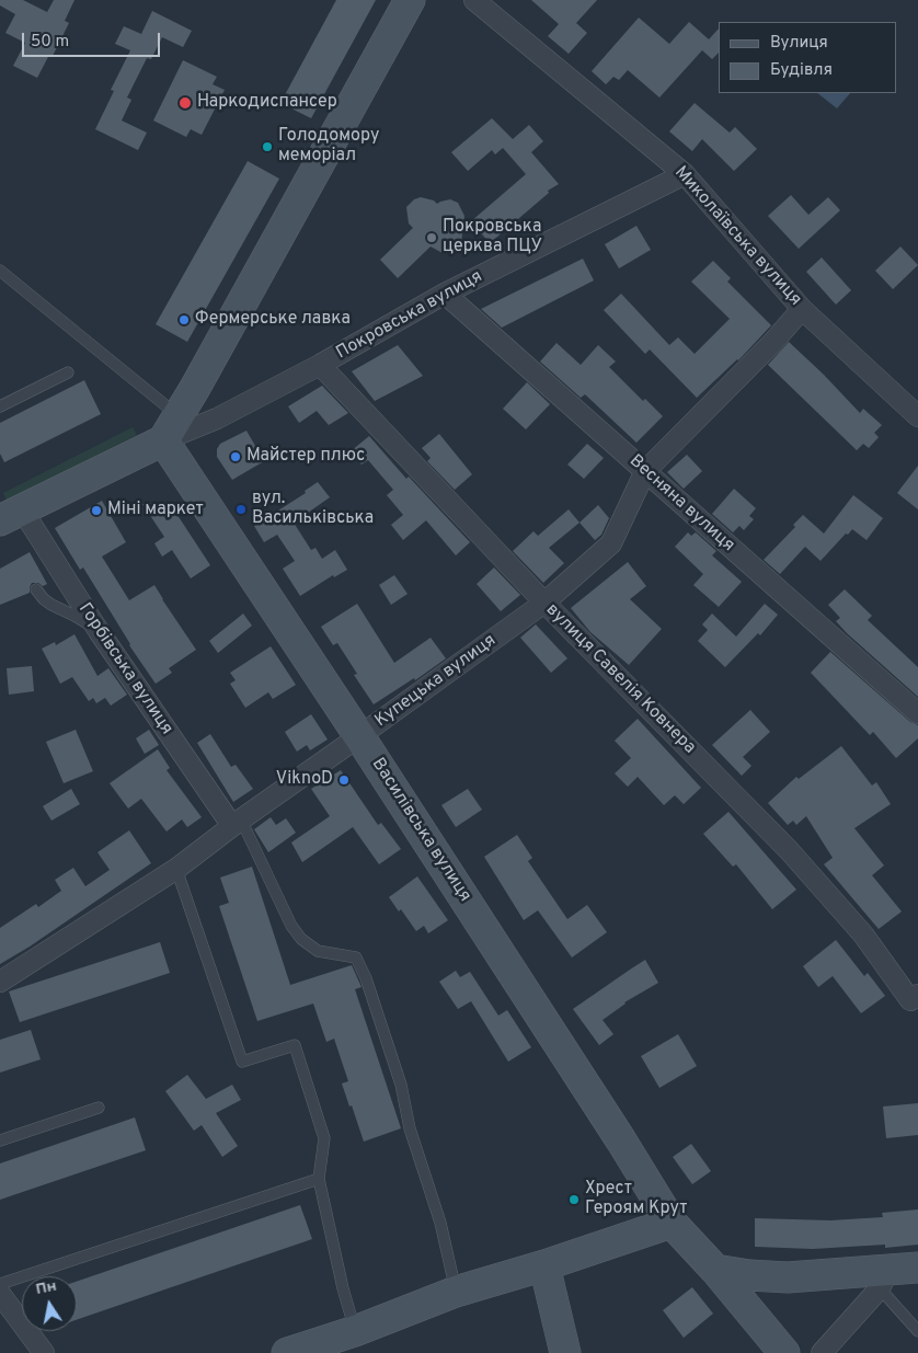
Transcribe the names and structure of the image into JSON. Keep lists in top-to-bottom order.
{
  "streets": {
    "main road": ["Покровська вулиця", "Василівська вулиця"],
    "street": [
      "Миколаївська вулиця",
      "Весняна вулиця",
      "Горбівська вулиця",
      "вулиця Савелія Ковнера",
      "Купецька вулиця"
    ]
  },
  "crossings": [
    ["Миколаївська вулиця", "Покровська вулиця"],
    ["Миколаївська вулиця", "Купецька вулиця"],
    ["Покровська вулиця", "Весняна вулиця"],
    ["Покровська вулиця", "Горбівська вулиця"],
    ["Покровська вулиця", "вулиця Савелія Ковнера"],
    ["Покровська вулиця", "Василівська вулиця"],
    ["Весняна вулиця", "Купецька вулиця"],
    ["Горбівська вулиця", "Купецька вулиця"],
    ["вулиця Савелія Ковнера", "Купецька вулиця"],
    ["Купецька вулиця", "Василівська вулиця"]
  ],
  "places": [
    "Наркодиспансер",
    "Голодомору меморіал",
    "Покровська церква ПЦУ",
    "Фермерське лавка",
    "Майстер плюс",
    "вул. Васильківська",
    "Міні маркет",
    "ViknoD",
    "Хрест Героям Крут"
  ],
  "legend": ["Вулиця", "Будівля"],
  "scale_bar": "50 m",
  "north": "top"
}
